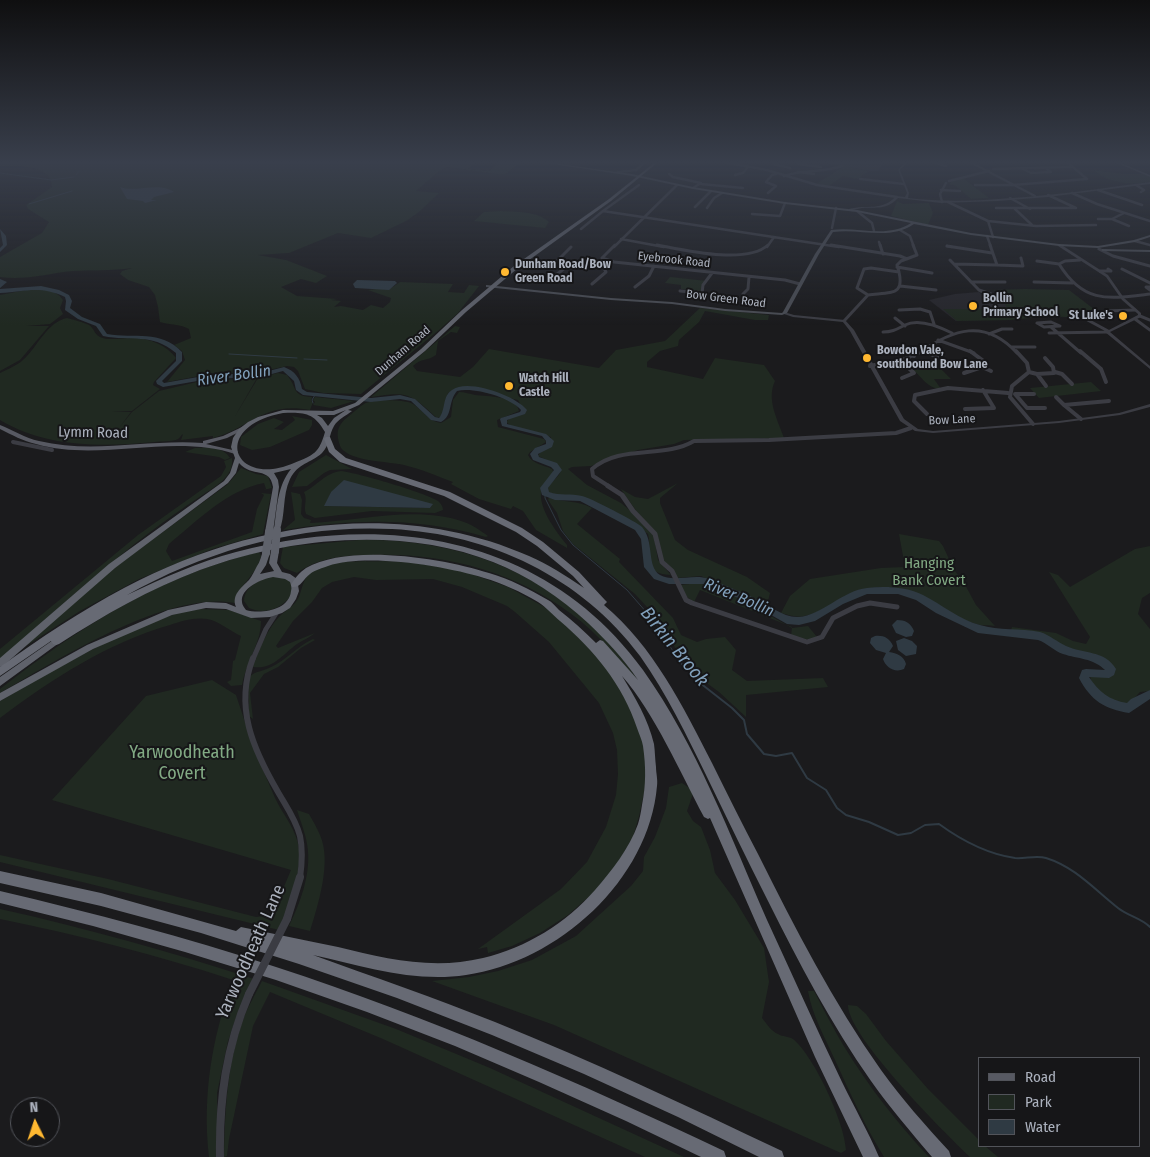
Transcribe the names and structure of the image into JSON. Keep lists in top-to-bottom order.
{
  "streets": {
    "highway": ["Dunham Road"],
    "main road": ["Bow Green Road", "Lymm Road"],
    "street": ["Eyebrook Road", "Bow Lane", "Yarwoodheath Lane"]
  },
  "crossings": [
    ["Eyebrook Road", "Bow Green Road"],
    ["Bow Green Road", "Dunham Road"],
    ["Dunham Road", "Lymm Road"]
  ],
  "water": ["River Bollin", "Birkin Brook"],
  "parks": ["Hanging Bank Covert", "Yarwoodheath Covert"],
  "places": [
    "Dunham Road/Bow Green Road",
    "Bollin Primary School",
    "St Luke's",
    "Bowdon Vale, southbound Bow Lane",
    "Watch Hill Castle"
  ],
  "legend": ["Road", "Park", "Water"],
  "north": "top"
}
